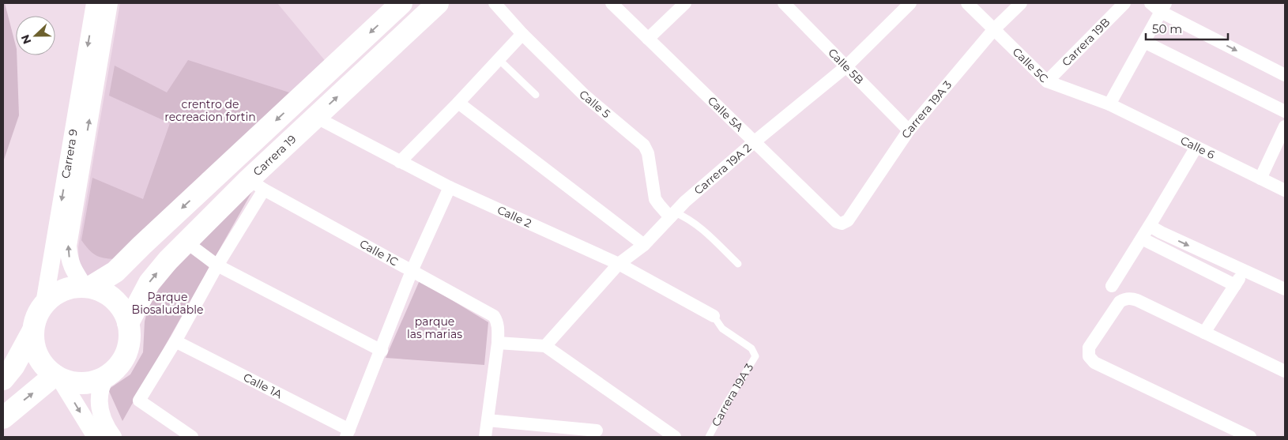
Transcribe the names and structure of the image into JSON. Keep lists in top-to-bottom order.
{
  "streets": {
    "highway": ["Carrera 19"],
    "main road": ["Carrera 9"],
    "street": [
      "Carrera 19B",
      "Calle 5C",
      "Calle 5B",
      "Calle 5",
      "Carrera 19A 3",
      "Calle 5A",
      "Calle 6",
      "Carrera 19A 2",
      "Calle 2",
      "Calle 1C",
      "Calle 1A"
    ]
  },
  "crossings": [
    ["Carrera 19B", "Calle 5C"],
    ["Calle 5C", "Carrera 19A 3"],
    ["Calle 5C", "Calle 6"],
    ["Calle 5B", "Carrera 19A 3"],
    ["Calle 5B", "Carrera 19A 2"],
    ["Calle 5", "Carrera 19A 2"],
    ["Carrera 19A 3", "Calle 5A"],
    ["Carrera 19A 3", "Calle 2"],
    ["Calle 5A", "Carrera 19A 2"],
    ["Carrera 9", "Carrera 19"],
    ["Carrera 19", "Calle 2"],
    ["Carrera 19", "Calle 1C"],
    ["Carrera 19A 2", "Calle 2"]
  ],
  "parks": ["crentro de recreacion fortin", "Parque Biosaludable", "parque las marias"],
  "scale_bar": "50 m",
  "north": "left"
}
